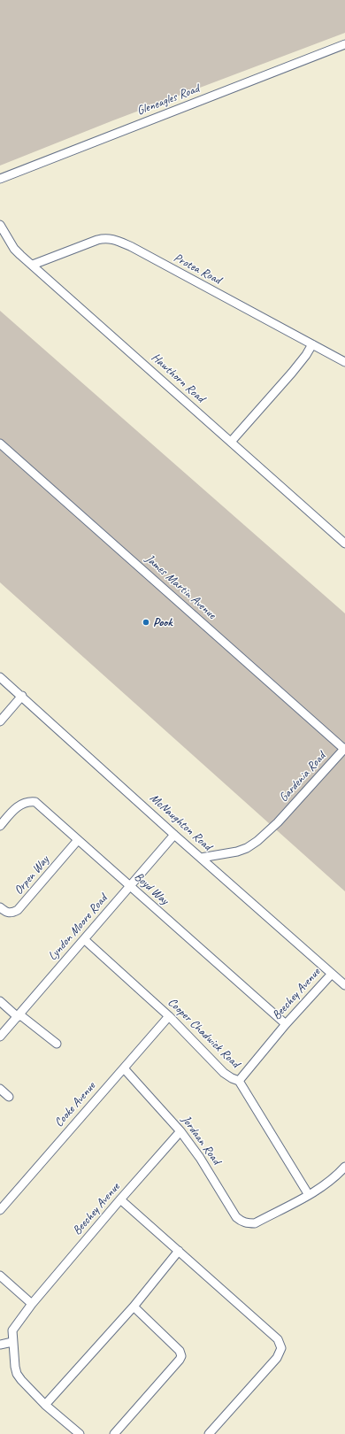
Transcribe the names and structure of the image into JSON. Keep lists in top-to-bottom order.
{
  "streets": {
    "street": [
      "Gleneagles Road",
      "Protea Road",
      "Hawthorn Road",
      "James Martin Avenue",
      "Gardenia Road",
      "McNaughton Road",
      "Orpen Way",
      "Boyd Way",
      "Lyndon Moore Road",
      "Beechey Avenue",
      "Cooper Chadwick Road",
      "Cooke Avenue",
      "Jordaan Road"
    ]
  },
  "crossings": [
    ["Protea Road", "Hawthorn Road"],
    ["James Martin Avenue", "Gardenia Road"],
    ["Gardenia Road", "McNaughton Road"],
    ["McNaughton Road", "Lyndon Moore Road"],
    ["McNaughton Road", "Beechey Avenue"],
    ["Orpen Way", "Boyd Way"],
    ["Boyd Way", "Lyndon Moore Road"],
    ["Boyd Way", "Beechey Avenue"],
    ["Lyndon Moore Road", "Cooper Chadwick Road"],
    ["Beechey Avenue", "Cooper Chadwick Road"],
    ["Beechey Avenue", "Jordaan Road"],
    ["Cooper Chadwick Road", "Cooke Avenue"],
    ["Cooper Chadwick Road", "Jordaan Road"],
    ["Cooke Avenue", "Jordaan Road"]
  ],
  "places": ["Pook"]
}
